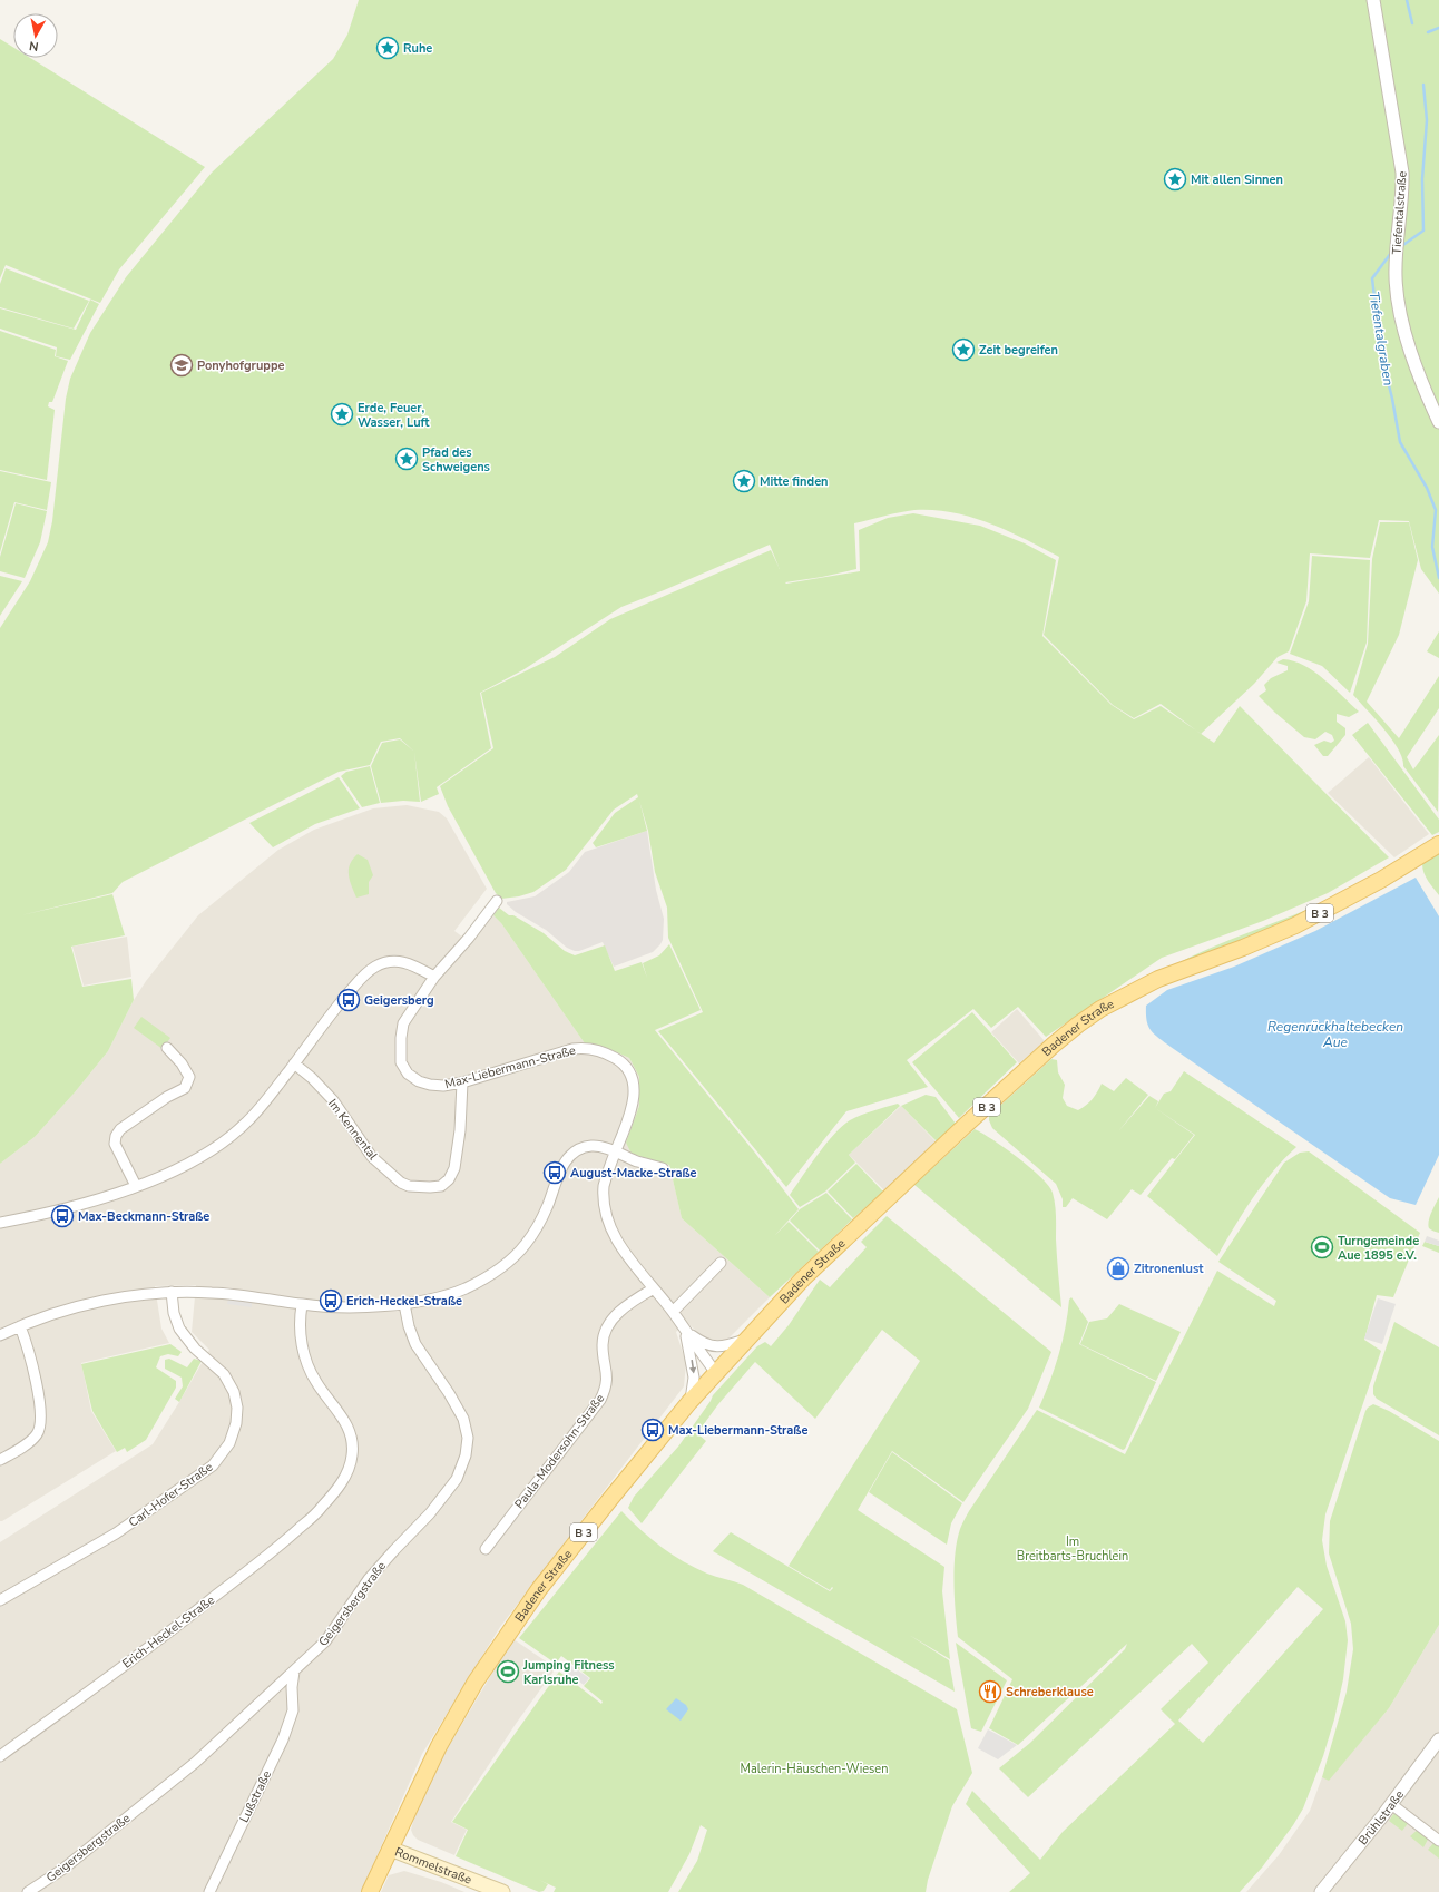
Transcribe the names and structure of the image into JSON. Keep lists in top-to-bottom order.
{
  "streets": {
    "main road": ["B 3", "Badener Straße", "Rommelstraße"],
    "street": [
      "Tiefentalstraße",
      "Max-Liebermann-Straße",
      "Im Kennental",
      "Paula-Modersohn-Straße",
      "Carl-Hofer-Straße",
      "Geigersbergstraße",
      "Erich-Heckel-Straße",
      "Lußstraße",
      "Brühlstraße"
    ]
  },
  "crossings": [
    ["Badener Straße", "Max-Liebermann-Straße"],
    ["Badener Straße", "Rommelstraße"],
    ["Max-Liebermann-Straße", "Im Kennental"],
    ["Max-Liebermann-Straße", "Paula-Modersohn-Straße"],
    ["Geigersbergstraße", "Lußstraße"]
  ],
  "water": ["Tiefentalgraben", "Regenrückhaltebecken Aue"],
  "parks": ["Im Breitbarts-Bruchlein", "Malerin-Häuschen-Wiesen"],
  "places": {
    "place": [
      "Ruhe",
      "Mit allen Sinnen",
      "Zeit begreifen",
      "Erde, Feuer, Wasser, Luft",
      "Pfad des Schweigens",
      "Mitte finden"
    ],
    "school or university": ["Ponyhofgruppe"],
    "bus stop": [
      "Geigersberg",
      "August-Macke-Straße",
      "Max-Beckmann-Straße",
      "Erich-Heckel-Straße",
      "Max-Liebermann-Straße"
    ],
    "sports": ["Turngemeinde Aue 1895 e.V.", "Jumping Fitness Karlsruhe"],
    "shop": ["Zitronenlust"],
    "restaurant": ["Schreberklause"]
  },
  "north": "bottom"
}
